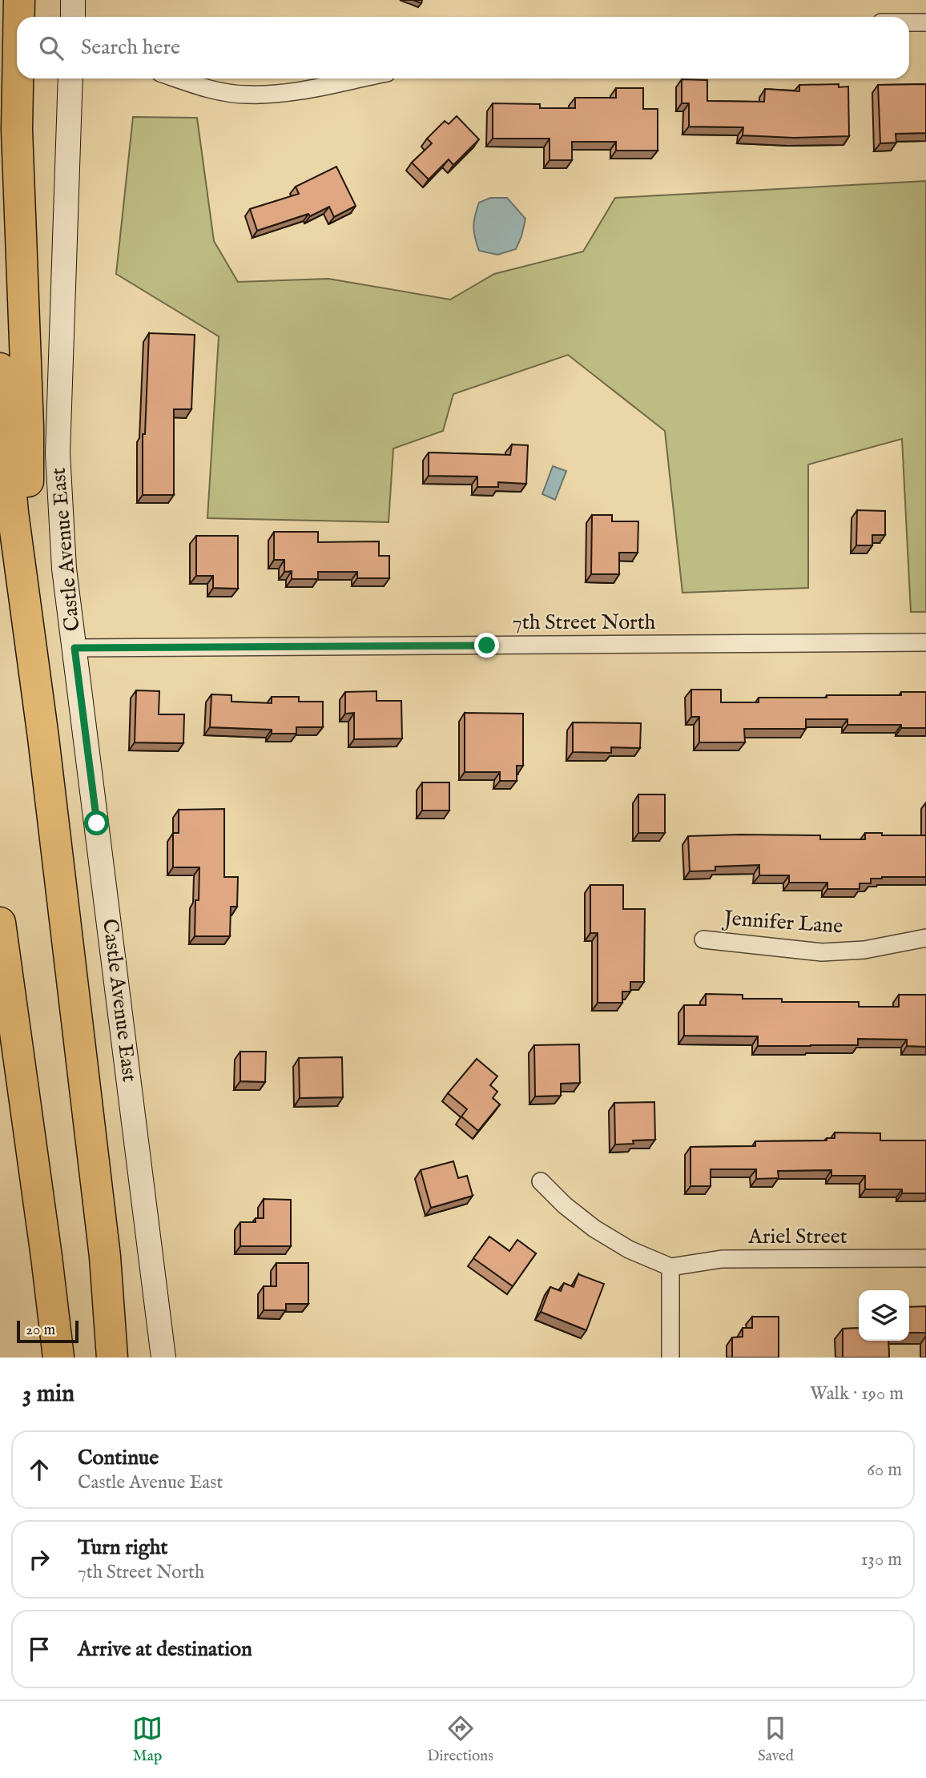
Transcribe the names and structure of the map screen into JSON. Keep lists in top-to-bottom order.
{
  "streets": {
    "street": [
      "Castle Avenue East",
      "7th Street North",
      "Jennifer Lane",
      "Ariel Street"
    ]
  },
  "crossings": [
    ["Castle Avenue East", "7th Street North"]
  ],
  "scale_bar": "20 m",
  "page": {
    "search": "Search here",
    "scale": "20 m",
    "heading": ["3 min", "Walk · 190 m"],
    "list": [
      ["Continue", "Castle Avenue East", "60 m"],
      ["Turn right", "7th Street North", "130 m"],
      "Arrive at destination"
    ],
    "nav": ["Map", "Directions", "Saved"]
  }
}
